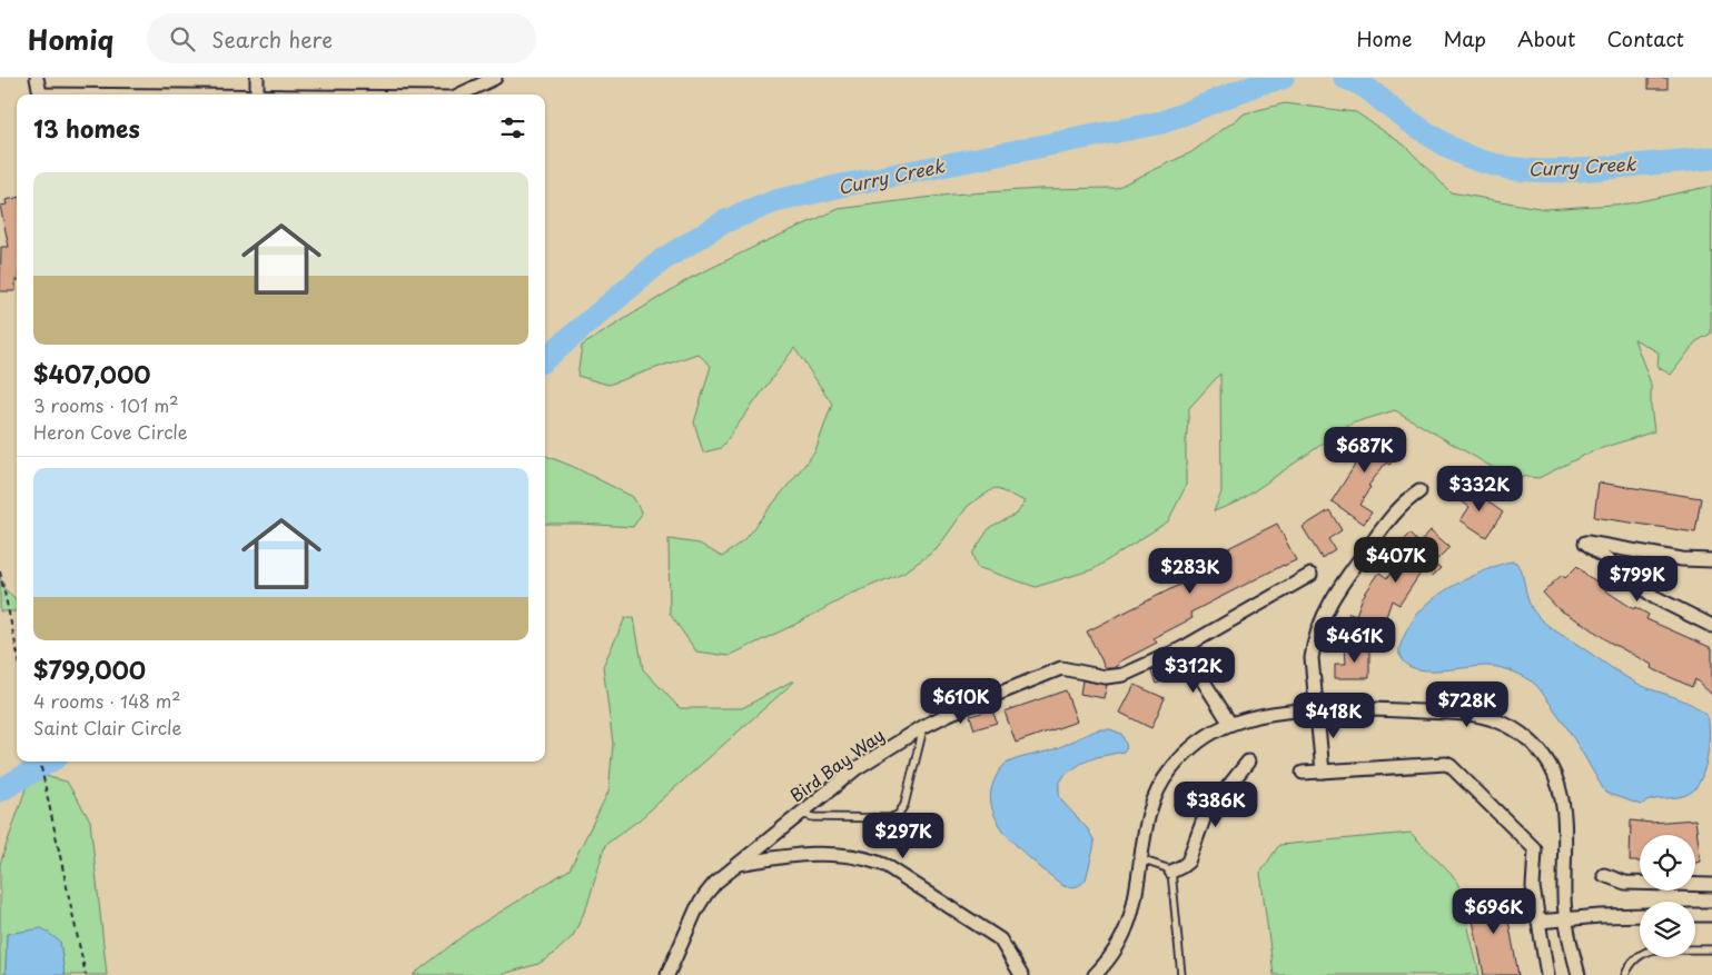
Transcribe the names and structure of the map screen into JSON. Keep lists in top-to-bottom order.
{
  "streets": {
    "street": ["Bird Bay Way"]
  },
  "water": ["Curry Creek"],
  "page": {
    "header": "Homiq",
    "search": "Search here",
    "nav": [
      "Home",
      "Map",
      "About",
      "Contact"
    ],
    "heading": "13 homes",
    "list": [
      {
        "name": "$407,000",
        "note": "3 rooms · 101 m² · Heron Cove Circle"
      },
      {
        "name": "$799,000",
        "note": "4 rooms · 148 m² · Saint Clair Circle"
      }
    ],
    "price": [
      "$687K",
      "$332K",
      "$407K",
      "$283K",
      "$799K",
      "$461K",
      "$312K",
      "$610K",
      "$728K",
      "$418K",
      "$386K",
      "$297K",
      "$696K"
    ]
  }
}
